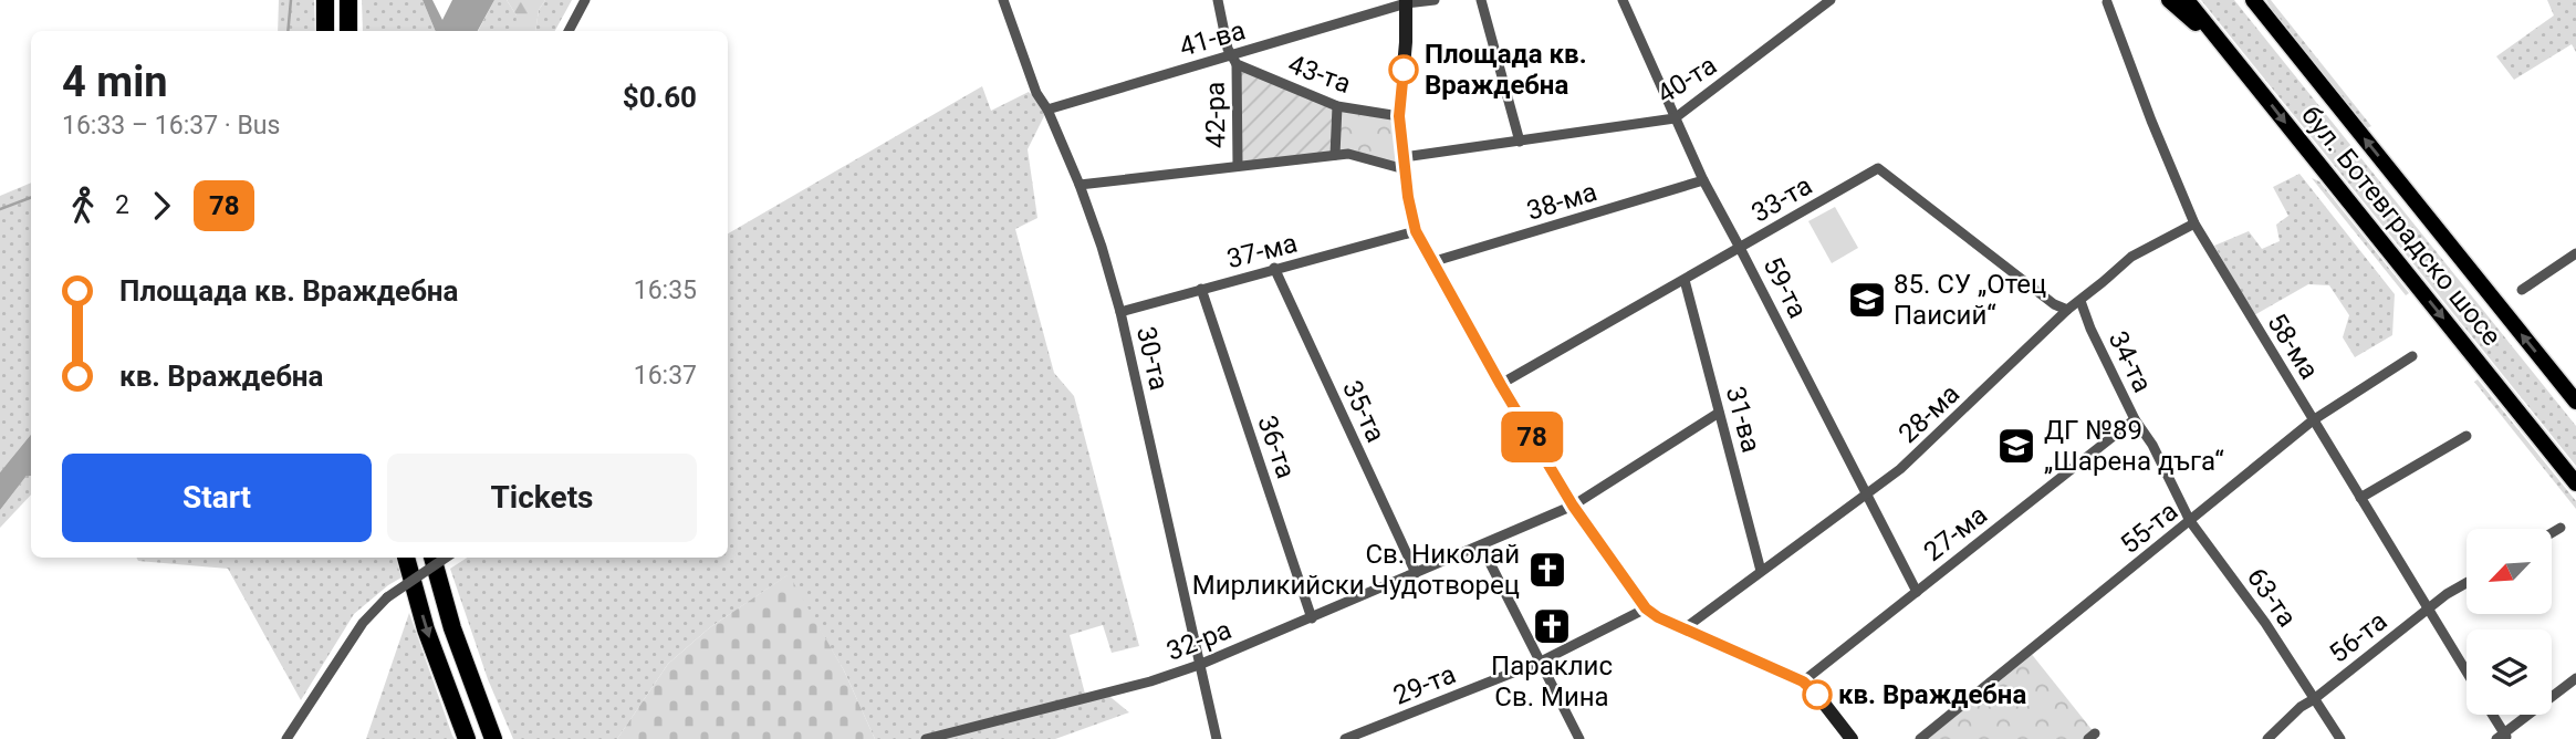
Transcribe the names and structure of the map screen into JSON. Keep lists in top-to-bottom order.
{
  "streets": {
    "main road": ["бул. Ботевградско шосе"],
    "street": [
      "41-ва",
      "43-та",
      "40-та",
      "42-ра",
      "33-та",
      "38-ма",
      "37-ма",
      "59-та",
      "58-ма",
      "30-та",
      "34-та",
      "35-та",
      "28-ма",
      "31-ва",
      "36-та",
      "55-та",
      "27-ма",
      "63-та",
      "56-та",
      "32-ра",
      "29-та"
    ]
  },
  "crossings": [
    ["41-ва", "43-та"],
    ["41-ва", "42-ра"],
    ["41-ва", "30-та"],
    ["43-та", "42-ра"],
    ["40-та", "42-ра"],
    ["40-та", "59-та"],
    ["40-та", "30-та"],
    ["33-та", "59-та"],
    ["33-та", "28-ма"],
    ["33-та", "31-ва"],
    ["38-ма", "59-та"],
    ["37-ма", "30-та"],
    ["37-ма", "35-та"],
    ["37-ма", "36-та"],
    ["59-та", "28-ма"],
    ["59-та", "27-ма"],
    ["58-ма", "28-ма"],
    ["58-ма", "55-та"],
    ["58-ма", "56-та"],
    ["30-та", "32-ра"],
    ["34-та", "28-ма"],
    ["34-та", "55-та"],
    ["34-та", "27-ма"],
    ["34-та", "63-та"],
    ["35-та", "32-ра"],
    ["28-ма", "31-ва"],
    ["31-ва", "32-ра"],
    ["36-та", "32-ра"],
    ["55-та", "63-та"],
    ["63-та", "56-та"]
  ],
  "places": {
    "other": ["Площада кв. Враждебна", "кв. Враждебна"],
    "school or university": ["85. СУ „Отец Паисий“", "ДГ №89 „Шарена дъга“"],
    "church": ["Св. Николай Мирликийски Чудотворец", "Параклис Св. Мина"]
  },
  "lines": ["bus line 78"],
  "north": "bottom left",
  "page": {
    "on_map": "78",
    "heading": ["4 min", "16:33 – 16:37 · Bus", "$0.60"],
    "legs": ["2", "78"],
    "list": [
      {
        "name": "Площада кв. Враждебна",
        "value": "16:35"
      },
      {
        "name": "кв. Враждебна",
        "value": "16:37"
      }
    ],
    "buttons": ["Start", "Tickets"]
  }
}
